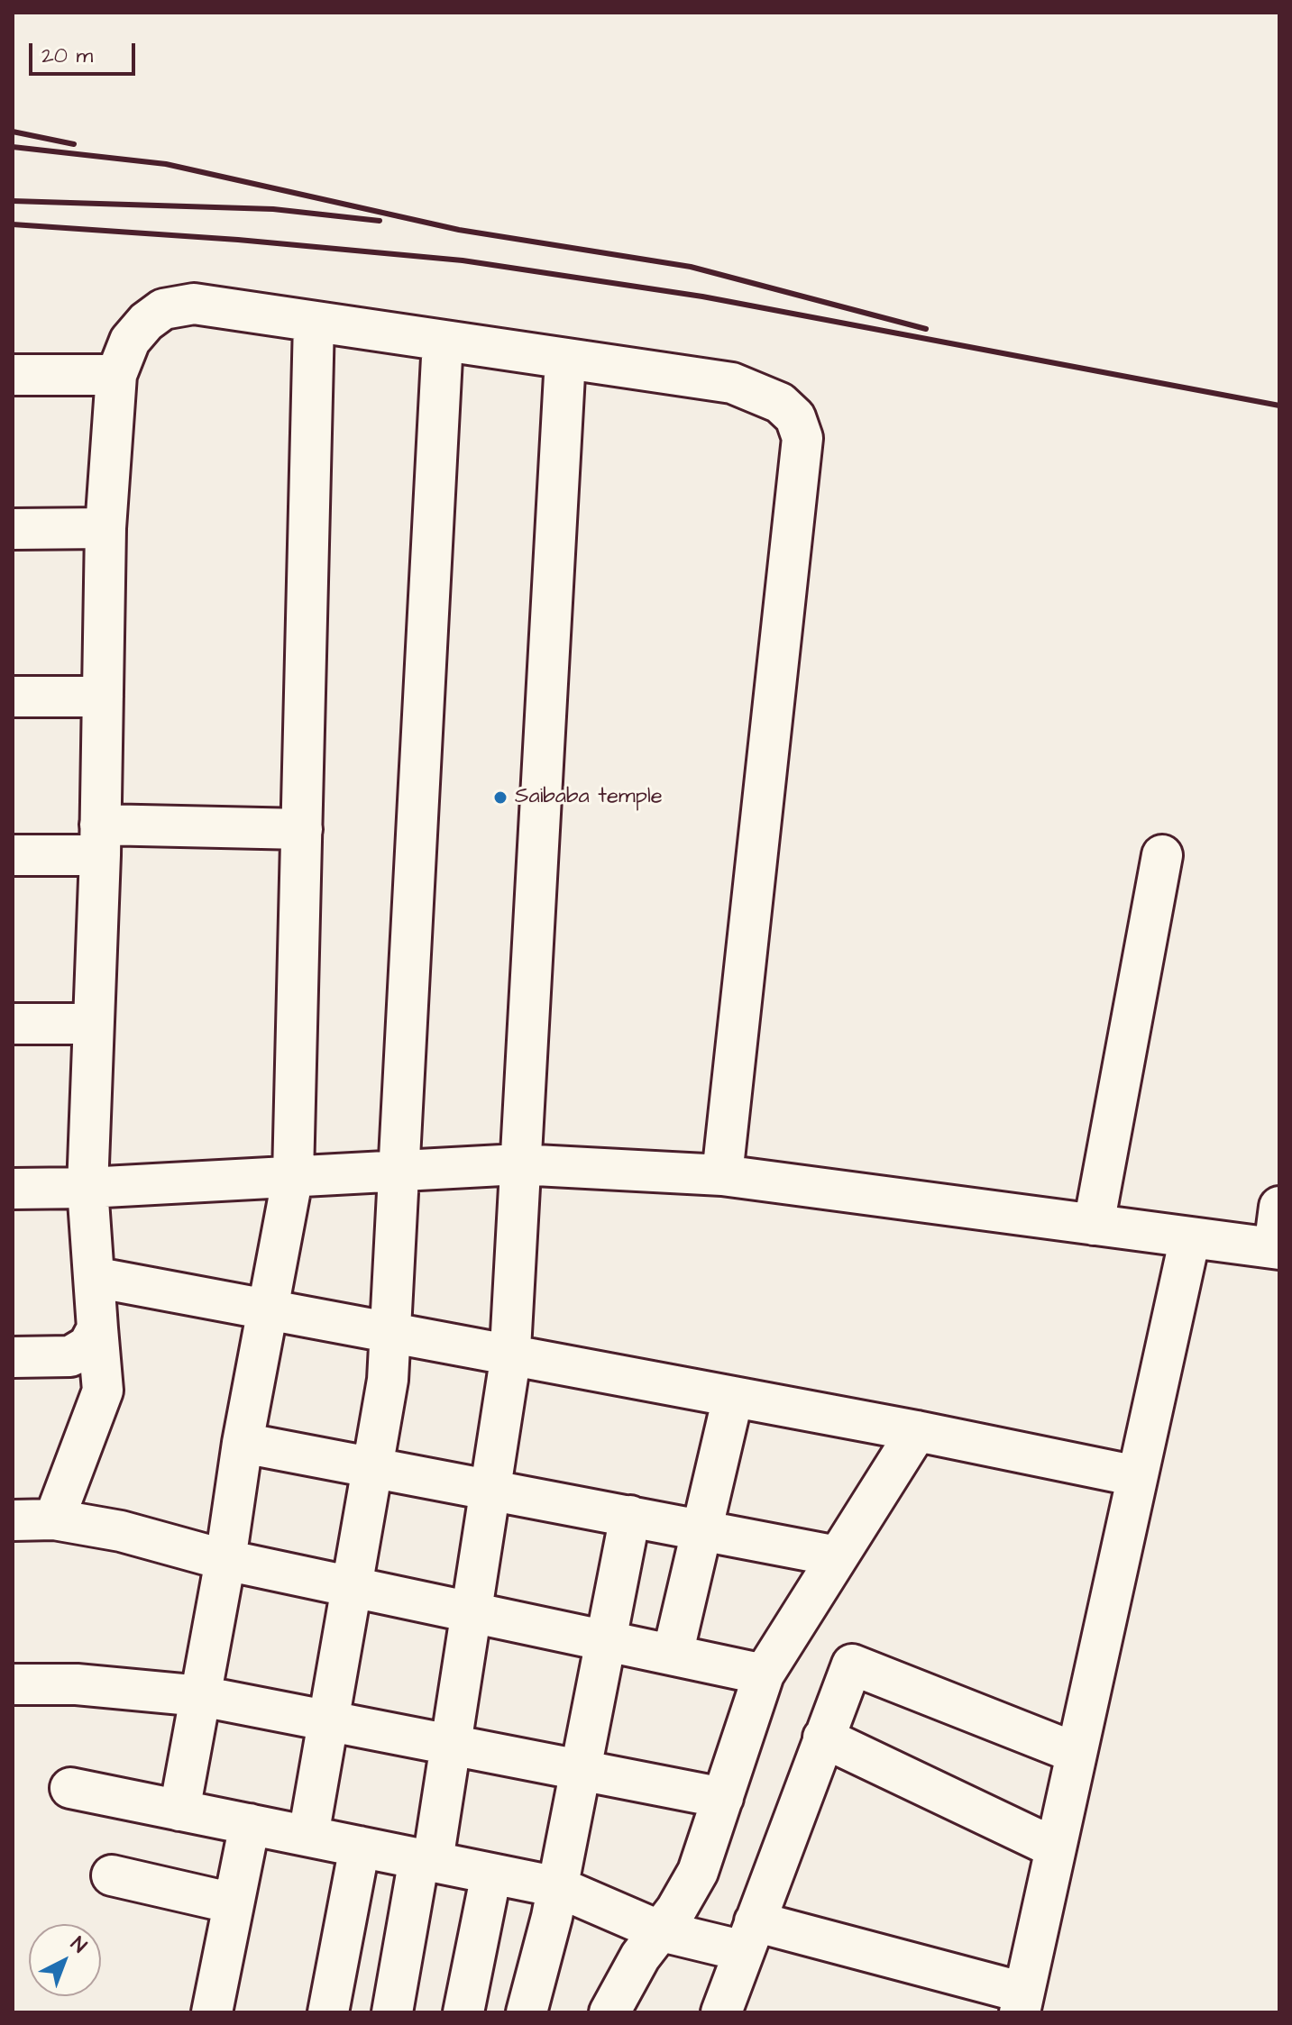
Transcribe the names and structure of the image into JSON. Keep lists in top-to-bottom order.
{
  "places": ["Saibaba temple"],
  "scale_bar": "20 m",
  "north": "top right"
}
